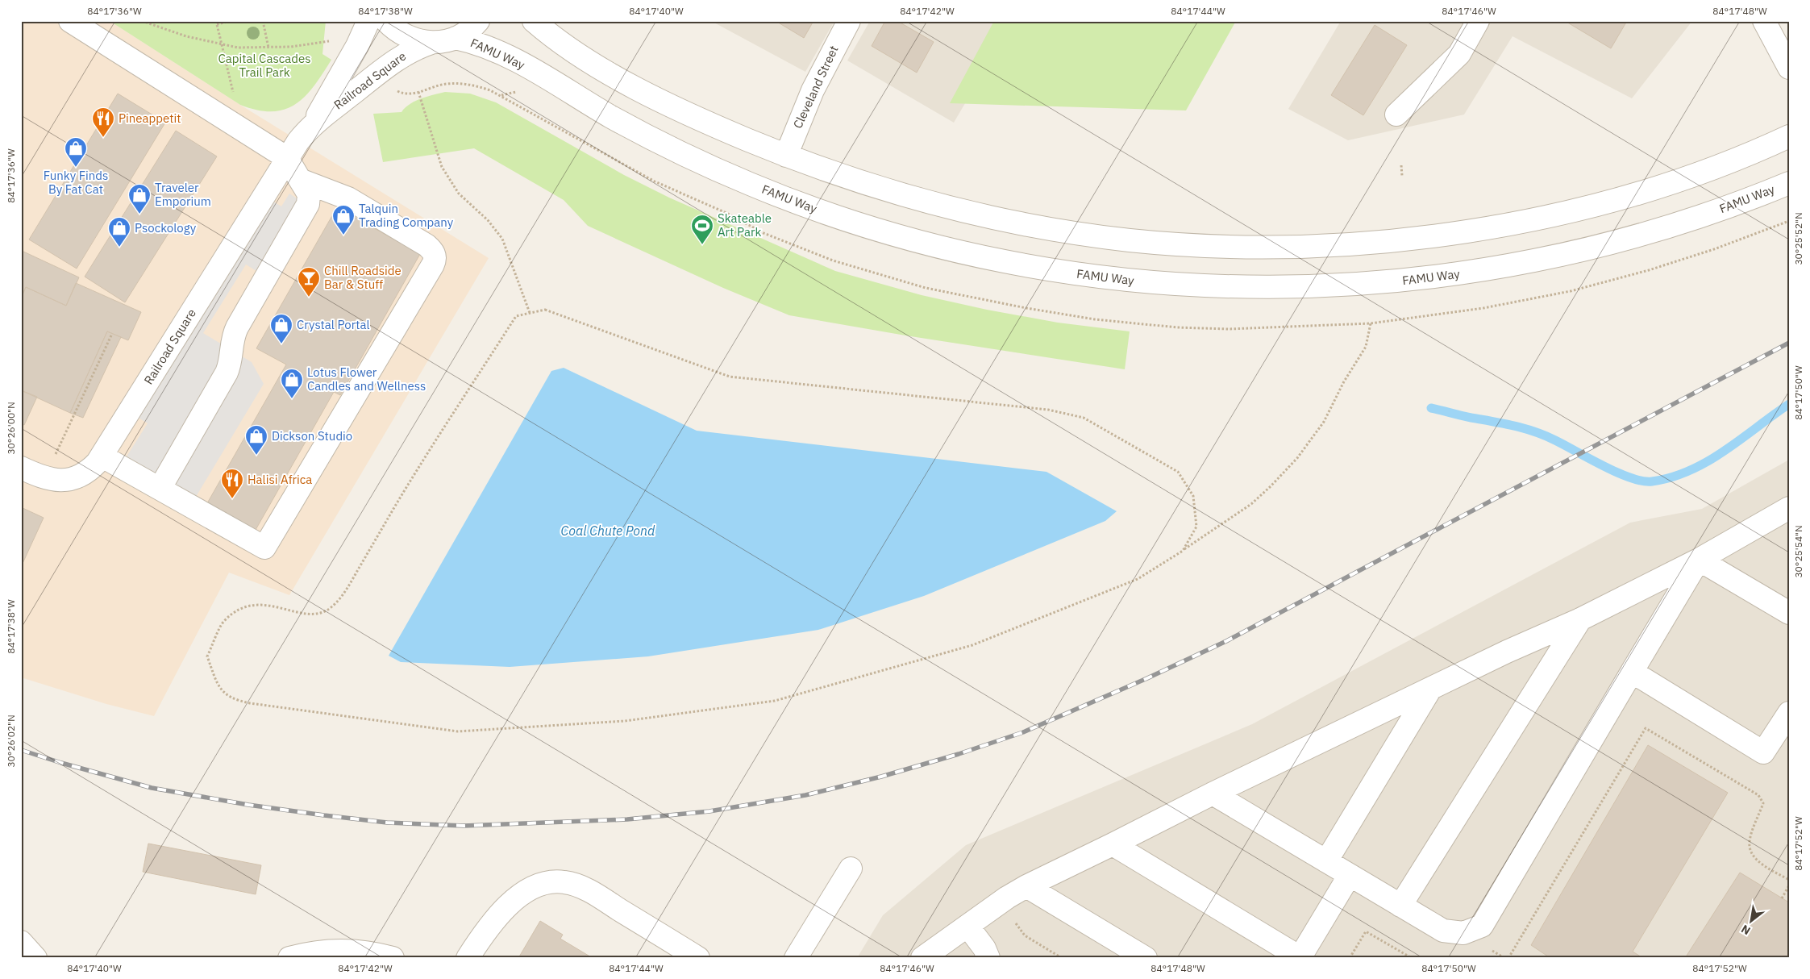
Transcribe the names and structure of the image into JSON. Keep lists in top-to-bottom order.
{
  "streets": {
    "street": ["FAMU Way", "Railroad Square", "Cleveland Street"]
  },
  "crossings": [
    ["FAMU Way", "Railroad Square"]
  ],
  "water": ["Coal Chute Pond"],
  "parks": ["Capital Cascades Trail Park"],
  "places": {
    "restaurant": ["Pineappetit", "Halisi Africa"],
    "shop": [
      "Funky Finds By Fat Cat",
      "Traveler Emporium",
      "Talquin Trading Company",
      "Psockology",
      "Crystal Portal",
      "Lotus Flower Candles and Wellness",
      "Dickson Studio"
    ],
    "sports": ["Skateable Art Park"],
    "bar": ["Chill Roadside Bar & Stuff"]
  },
  "north": "bottom left",
  "coordinates": [
    "84°17'36\"W",
    "84°17'38\"W",
    "84°17'40\"W",
    "84°17'42\"W",
    "84°17'44\"W",
    "84°17'46\"W",
    "84°17'48\"W",
    "30°25'52\"N",
    "84°17'50\"W",
    "30°26'00\"N",
    "30°25'54\"N",
    "30°26'02\"N",
    "84°17'52\"W"
  ]
}
